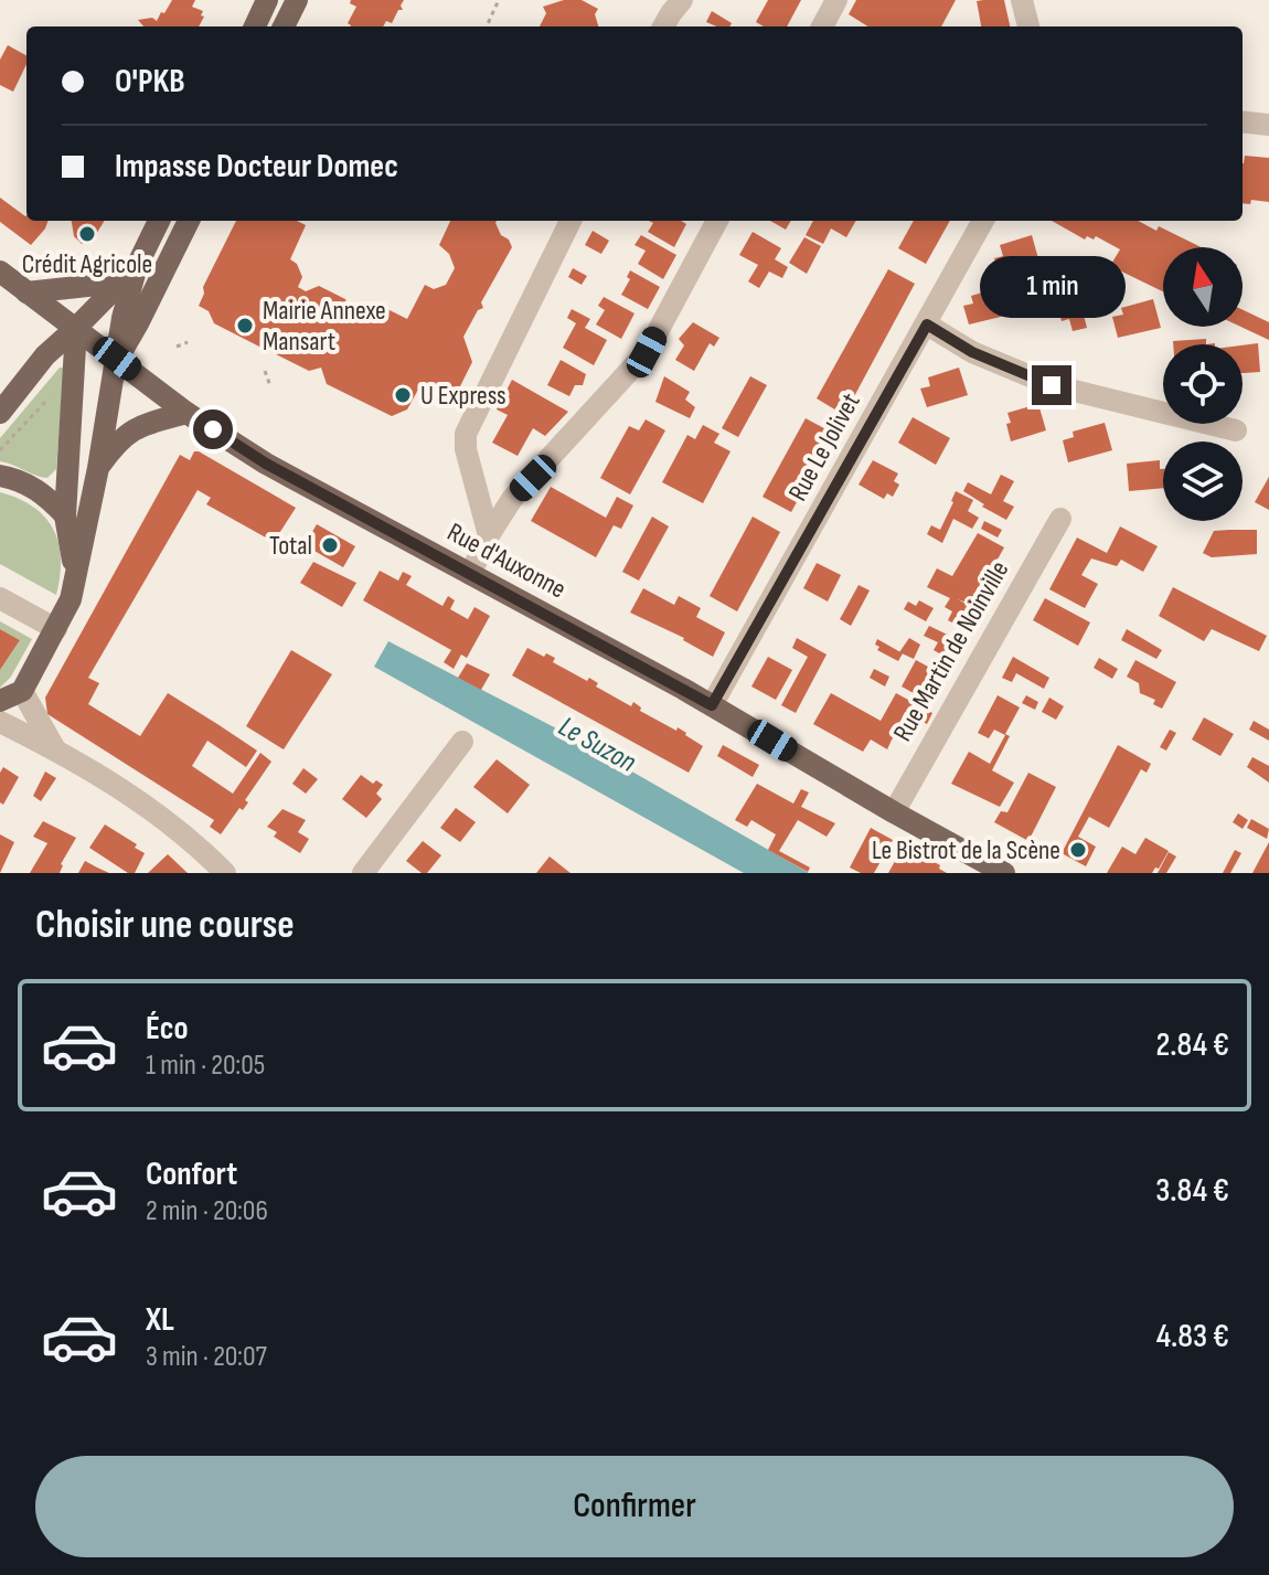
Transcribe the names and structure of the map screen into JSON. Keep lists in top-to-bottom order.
{
  "streets": {
    "main road": ["Rue d'Auxonne"],
    "street": ["Rue Le Jolivet", "Rue Martin de Noinville"]
  },
  "crossings": [
    ["Rue Le Jolivet", "Rue d'Auxonne"],
    ["Rue d'Auxonne", "Rue Martin de Noinville"]
  ],
  "water": ["Le Suzon"],
  "places": [
    "Crédit Agricole",
    "Mairie Annexe Mansart",
    "U Express",
    "Total",
    "Le Bistrot de la Scène"
  ],
  "north": "top",
  "page": {
    "banner": ["O'PKB", "Impasse Docteur Domec"],
    "bubble": "1 min",
    "heading": "Choisir une course",
    "list": [
      {
        "name": "Éco",
        "note": "1 min · 20:05",
        "value": "2.84 €"
      },
      {
        "name": "Confort",
        "note": "2 min · 20:06",
        "value": "3.84 €"
      },
      {
        "name": "XL",
        "note": "3 min · 20:07",
        "value": "4.83 €"
      }
    ],
    "buttons": "Confirmer"
  }
}
